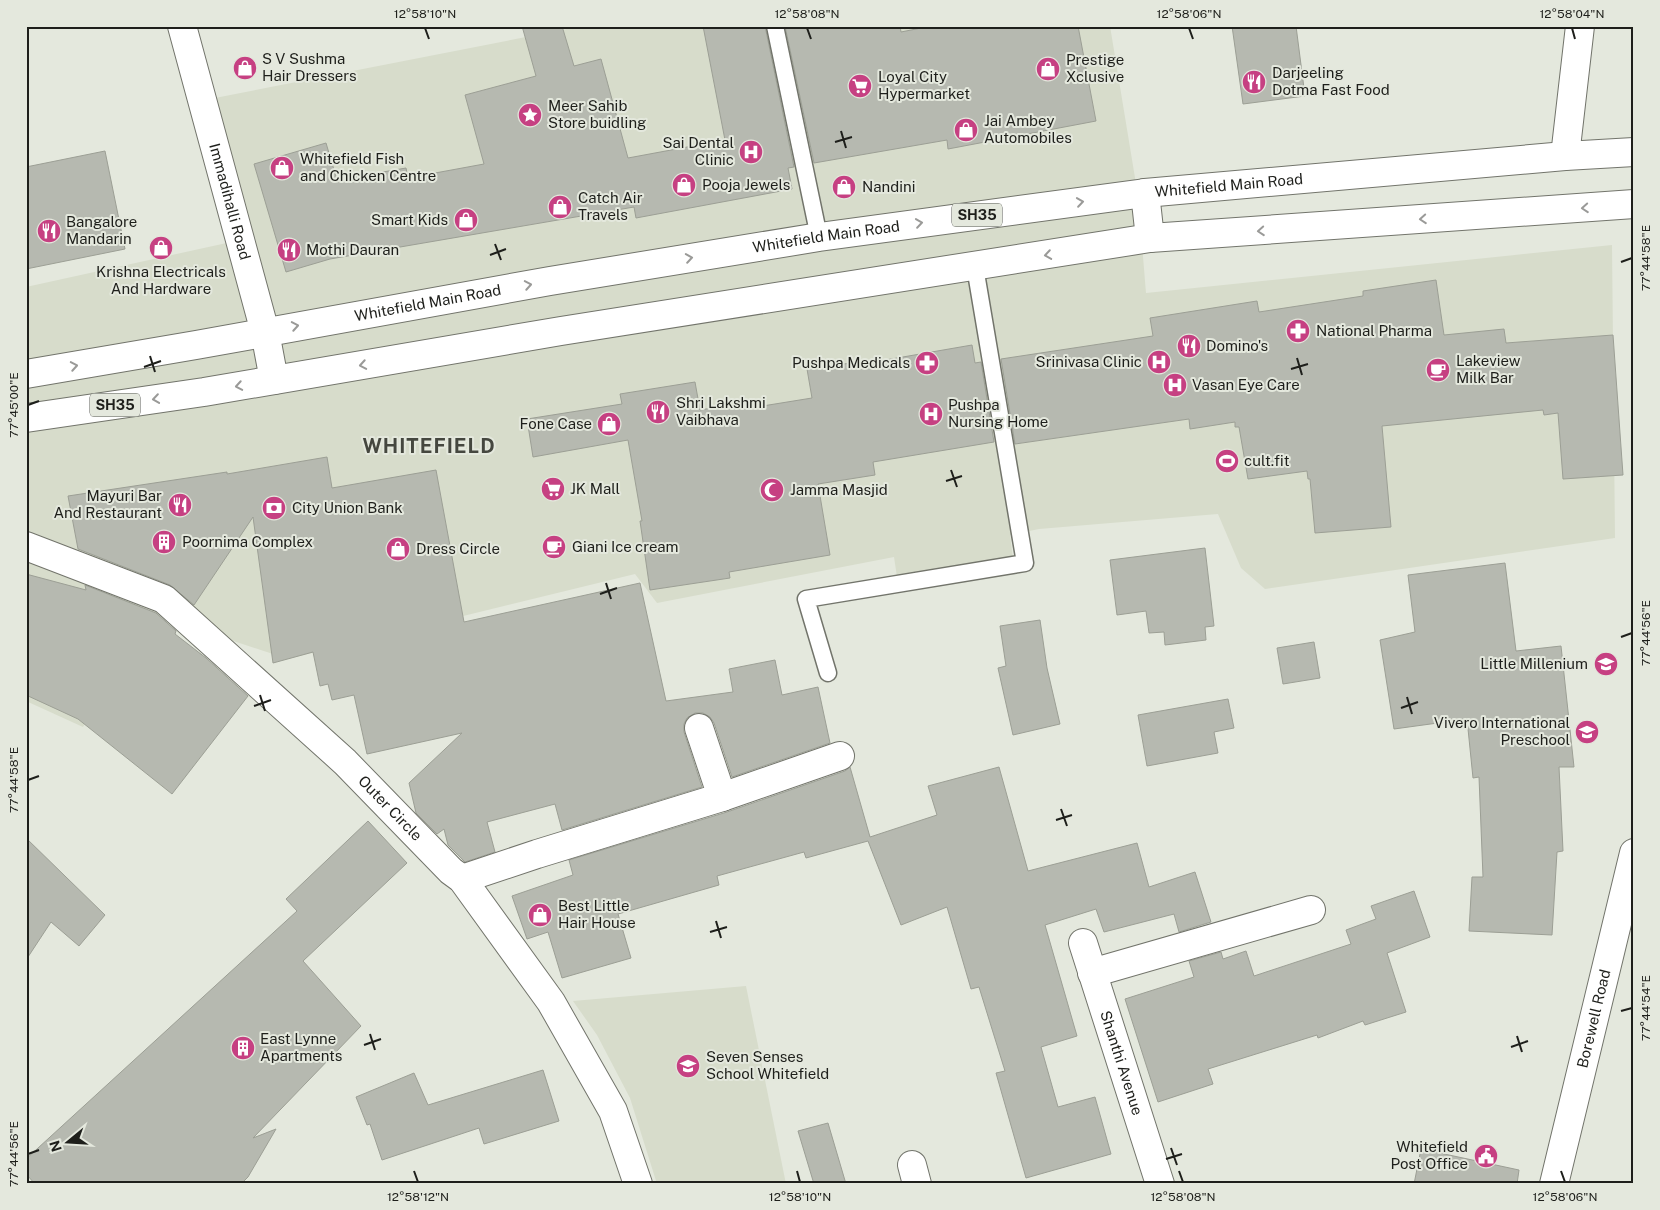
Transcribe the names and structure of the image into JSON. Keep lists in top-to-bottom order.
{
  "streets": {
    "main road": [
      "Whitefield Main Road",
      "Immadihalli Road",
      "SH35",
      "Outer Circle",
      "Borewell Road",
      "Shanthi Avenue"
    ]
  },
  "crossings": [
    ["Whitefield Main Road", "Immadihalli Road"],
    ["Immadihalli Road", "SH35"]
  ],
  "districts": ["WHITEFIELD"],
  "places": {
    "shop": [
      "S V Sushma Hair Dressers",
      "Prestige Xclusive",
      "Jai Ambey Automobiles",
      "Whitefield Fish and Chicken Centre",
      "Pooja Jewels",
      "Nandini",
      "Catch Air Travels",
      "Smart Kids",
      "Krishna Electricals And Hardware",
      "Fone Case",
      "Dress Circle",
      "Best Little Hair House"
    ],
    "restaurant": [
      "Darjeeling Dotma Fast Food",
      "Bangalore Mandarin",
      "Mothi Dauran",
      "Domino's",
      "Shri Lakshmi Vaibhava",
      "Mayuri Bar And Restaurant"
    ],
    "supermarket": ["Loyal City Hypermarket", "JK Mall"],
    "place": ["Meer Sahib Store buidling"],
    "hospital": [
      "Sai Dental Clinic",
      "Srinivasa Clinic",
      "Vasan Eye Care",
      "Pushpa Nursing Home"
    ],
    "pharmacy": ["National Pharma", "Pushpa Medicals"],
    "cafe": ["Lakeview Milk Bar", "Giani Ice cream"],
    "sports": ["cult.fit"],
    "mosque": ["Jamma Masjid"],
    "bank": ["City Union Bank"],
    "building": ["Poornima Complex", "East Lynne Apartments"],
    "school or university": ["Little Millenium", "Vivero International Preschool", "Seven Senses School Whitefield"],
    "public building": ["Whitefield Post Office"]
  },
  "north": "left",
  "coordinates": [
    "12°58'10\"N",
    "12°58'08\"N",
    "12°58'06\"N",
    "12°58'04\"N",
    "77°44'58\"E",
    "77°45'00\"E",
    "77°44'56\"E",
    "77°44'54\"E",
    "12°58'12\"N"
  ]
}
